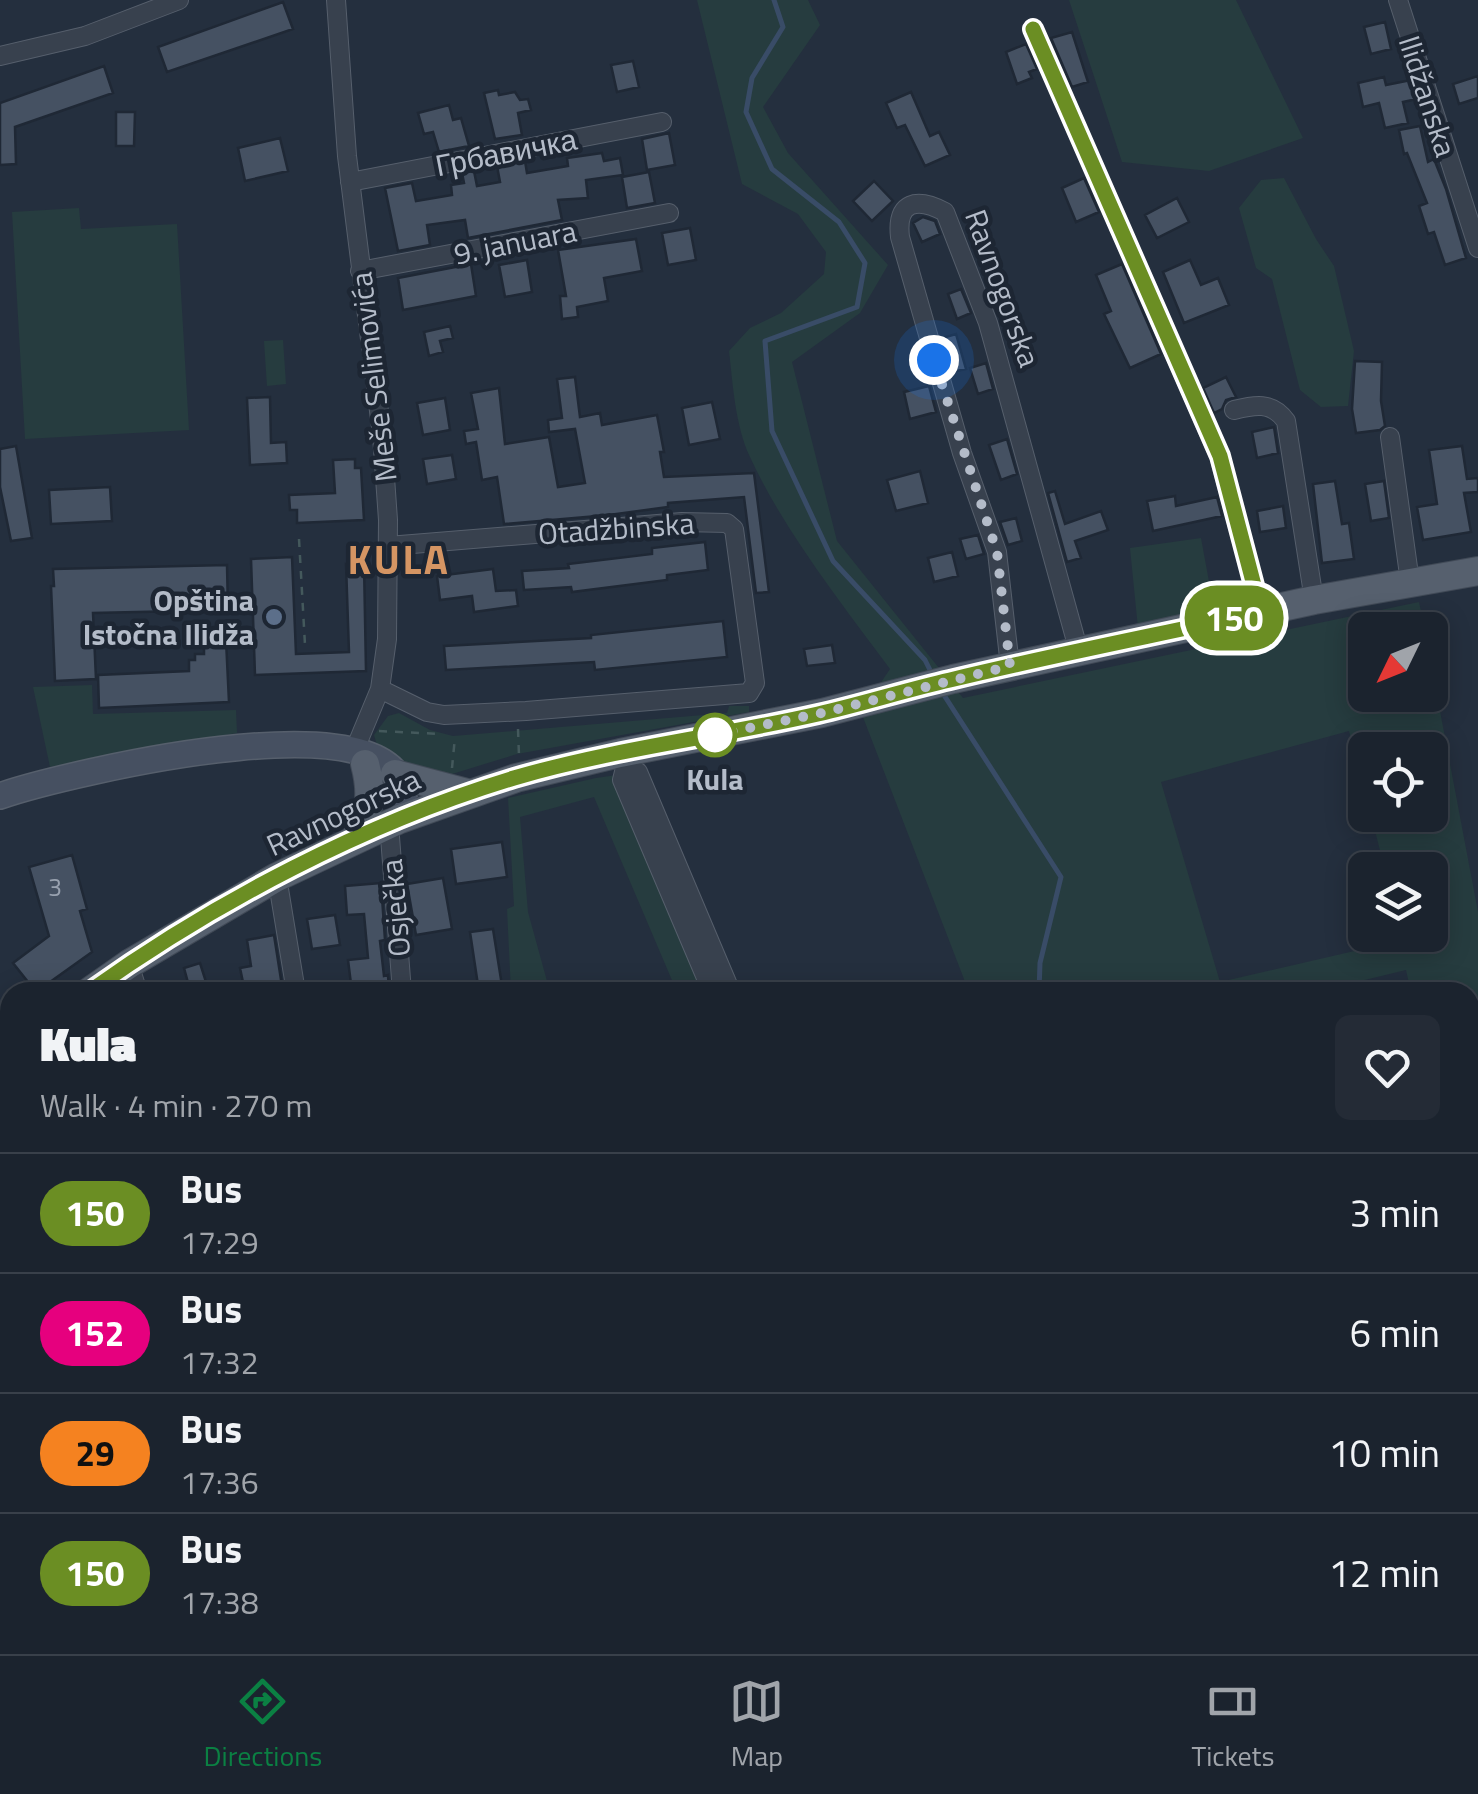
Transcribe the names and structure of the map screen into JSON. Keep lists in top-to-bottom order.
{
  "streets": {
    "main road": ["Ravnogorska"],
    "street": [
      "Ilidžanska",
      "Грбавичка",
      "9. januara",
      "Meše Selimovića",
      "Otadžbinska",
      "Osječka"
    ]
  },
  "crossings": [
    ["Грбавичка", "Meše Selimovića"],
    ["9. januara", "Meše Selimovića"],
    ["Ravnogorska", "Osječka"],
    ["Meše Selimovića", "Otadžbinska"]
  ],
  "districts": ["KULA"],
  "places": ["Opština Istočna Ilidža", "Kula"],
  "lines": ["bus line 150"],
  "house_numbers": ["3"],
  "north": "bottom left",
  "page": {
    "on_map": "150",
    "heading": ["Kula", "Walk · 4 min · 270 m"],
    "list": [
      {
        "mark": "150",
        "name": "Bus",
        "note": "17:29",
        "value": "3 min"
      },
      {
        "mark": "152",
        "name": "Bus",
        "note": "17:32",
        "value": "6 min"
      },
      {
        "mark": "29",
        "name": "Bus",
        "note": "17:36",
        "value": "10 min"
      },
      {
        "mark": "150",
        "name": "Bus",
        "note": "17:38",
        "value": "12 min"
      }
    ],
    "tabs": ["Directions", "Map", "Tickets"]
  }
}
